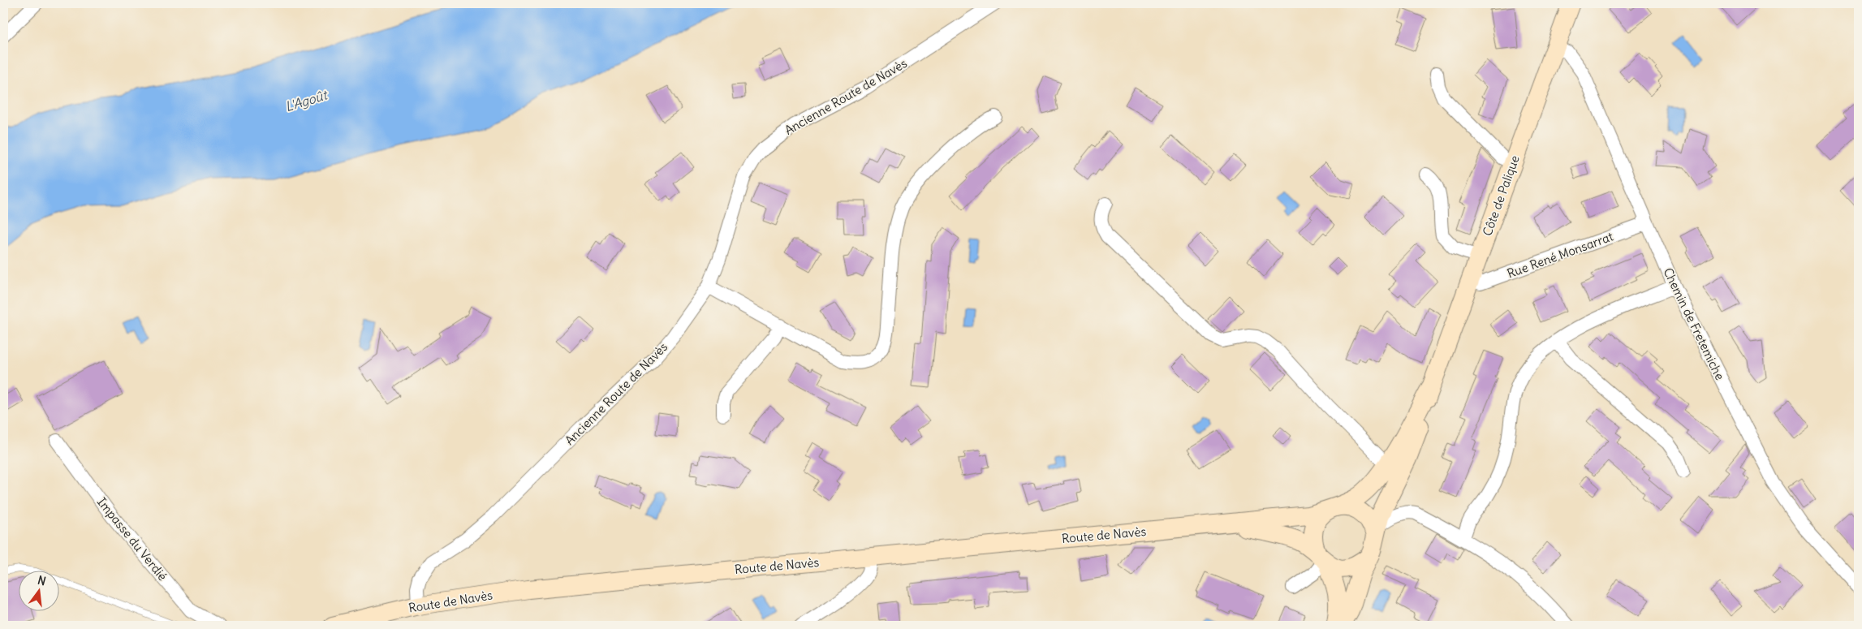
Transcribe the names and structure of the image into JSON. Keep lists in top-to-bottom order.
{
  "streets": {
    "main road": ["Côte de Palique", "Route de Navès"],
    "street": [
      "Ancienne Route de Navès",
      "Rue René Monsarrat",
      "Chemin de Fretemiche",
      "Impasse du Verdié"
    ]
  },
  "crossings": [
    ["Ancienne Route de Navès", "Route de Navès"],
    ["Côte de Palique", "Rue René Monsarrat"],
    ["Côte de Palique", "Chemin de Fretemiche"],
    ["Rue René Monsarrat", "Chemin de Fretemiche"]
  ],
  "water": ["L'Agoût"],
  "north": "top"
}
